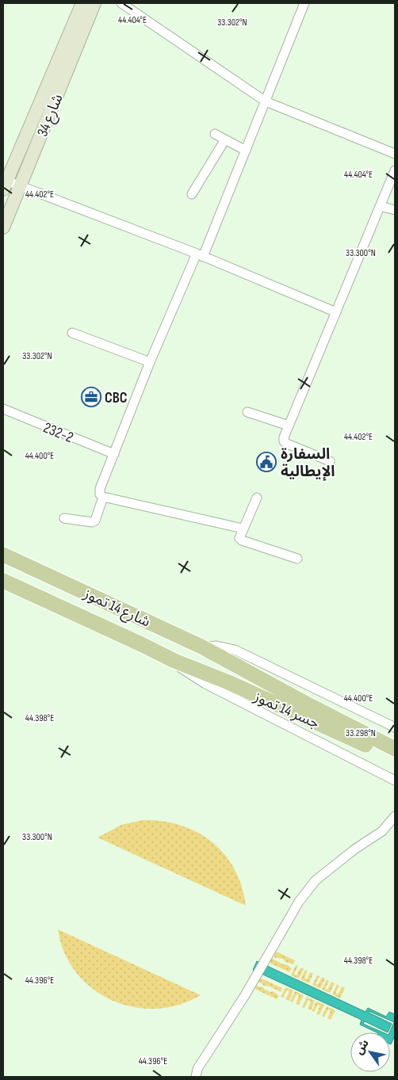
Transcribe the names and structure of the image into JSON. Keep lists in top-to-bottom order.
{
  "streets": {
    "main road": ["شارع 34", "شارع 14 تموز", "جسر 14 تموز"],
    "street": ["232-2"]
  },
  "crossings": [
    ["شارع 14 تموز", "جسر 14 تموز"]
  ],
  "places": {
    "office": ["CBC"],
    "public building": ["السفارة الإيطالية"]
  },
  "north": "top left",
  "coordinates": [
    "44.404°E",
    "33.302°N",
    "44.402°E",
    "33.300°N",
    "44.400°E",
    "44.398°E",
    "33.298°N",
    "44.396°E"
  ]
}
